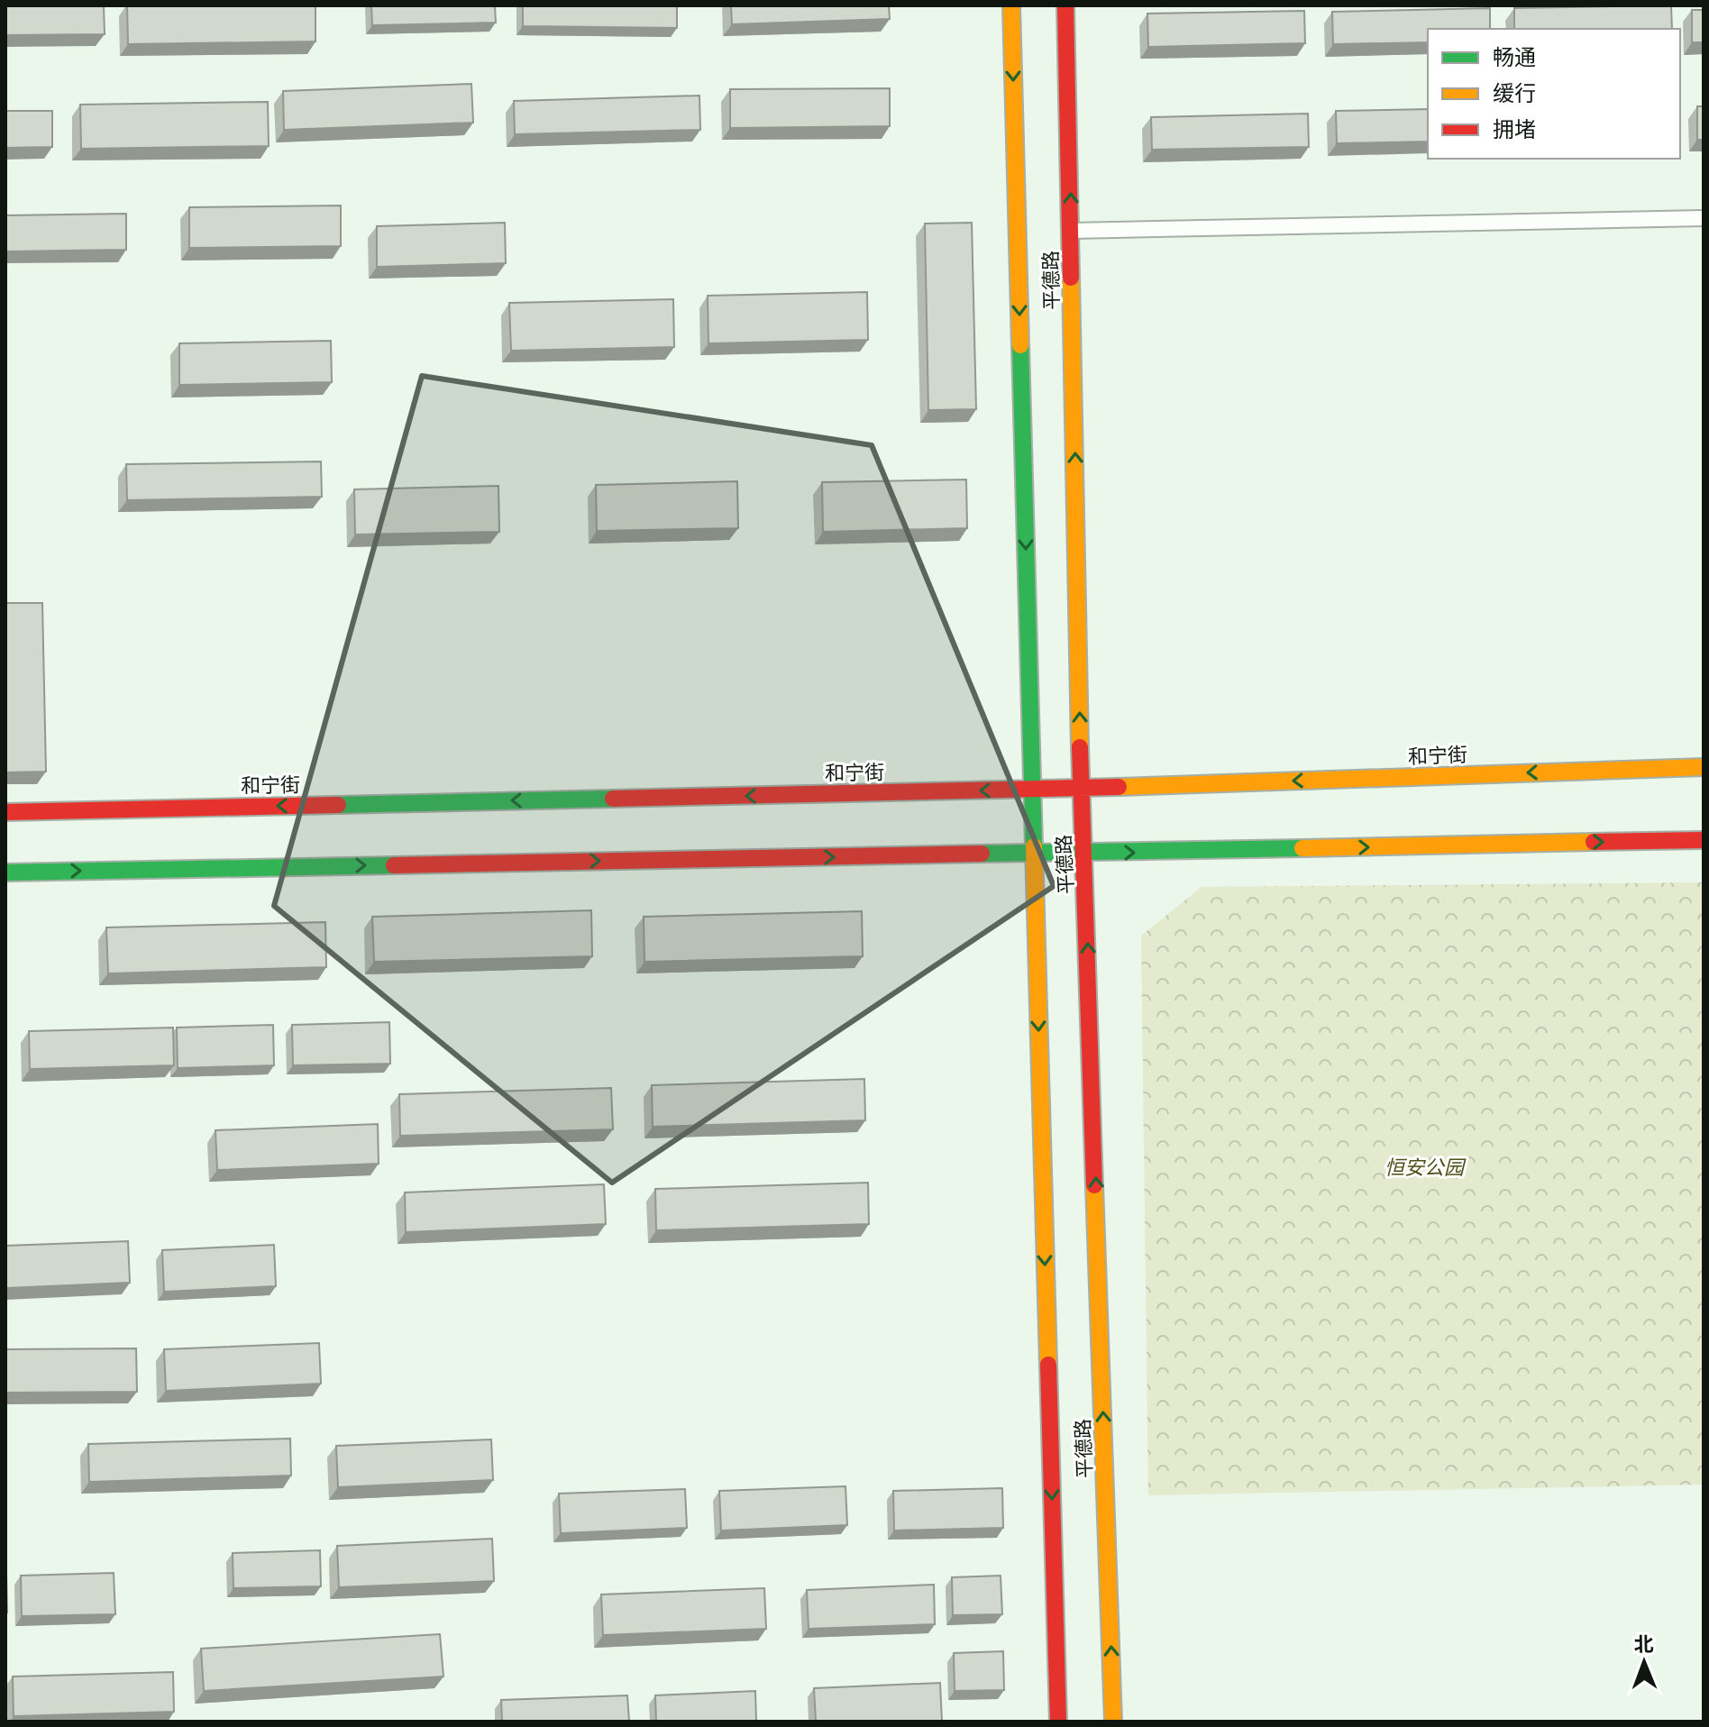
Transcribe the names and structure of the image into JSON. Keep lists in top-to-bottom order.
{
  "streets": {
    "main road": ["平德路", "和宁街"]
  },
  "crossings": [
    ["平德路", "和宁街"]
  ],
  "parks": ["恒安公园"],
  "legend": ["畅通", "缓行", "拥堵"],
  "north": "top"
}
